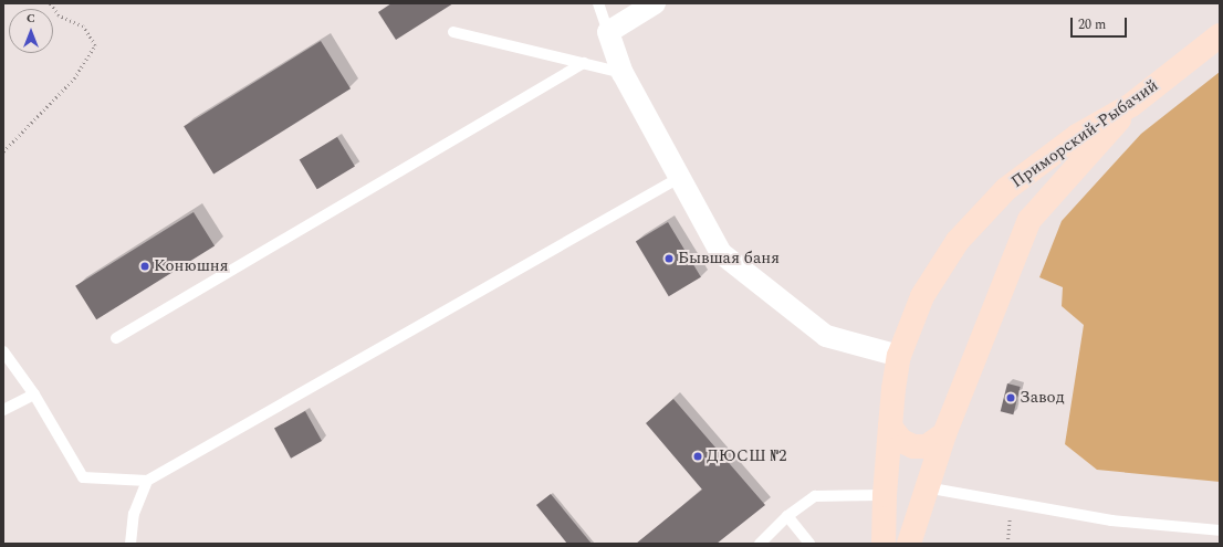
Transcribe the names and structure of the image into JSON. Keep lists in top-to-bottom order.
{
  "streets": {
    "main road": ["Приморский-Рыбачий"]
  },
  "places": [
    "Бывшая баня",
    "Конюшня",
    "Завод",
    "ДЮСШ №2"
  ],
  "scale_bar": "20 m",
  "north": "top"
}
